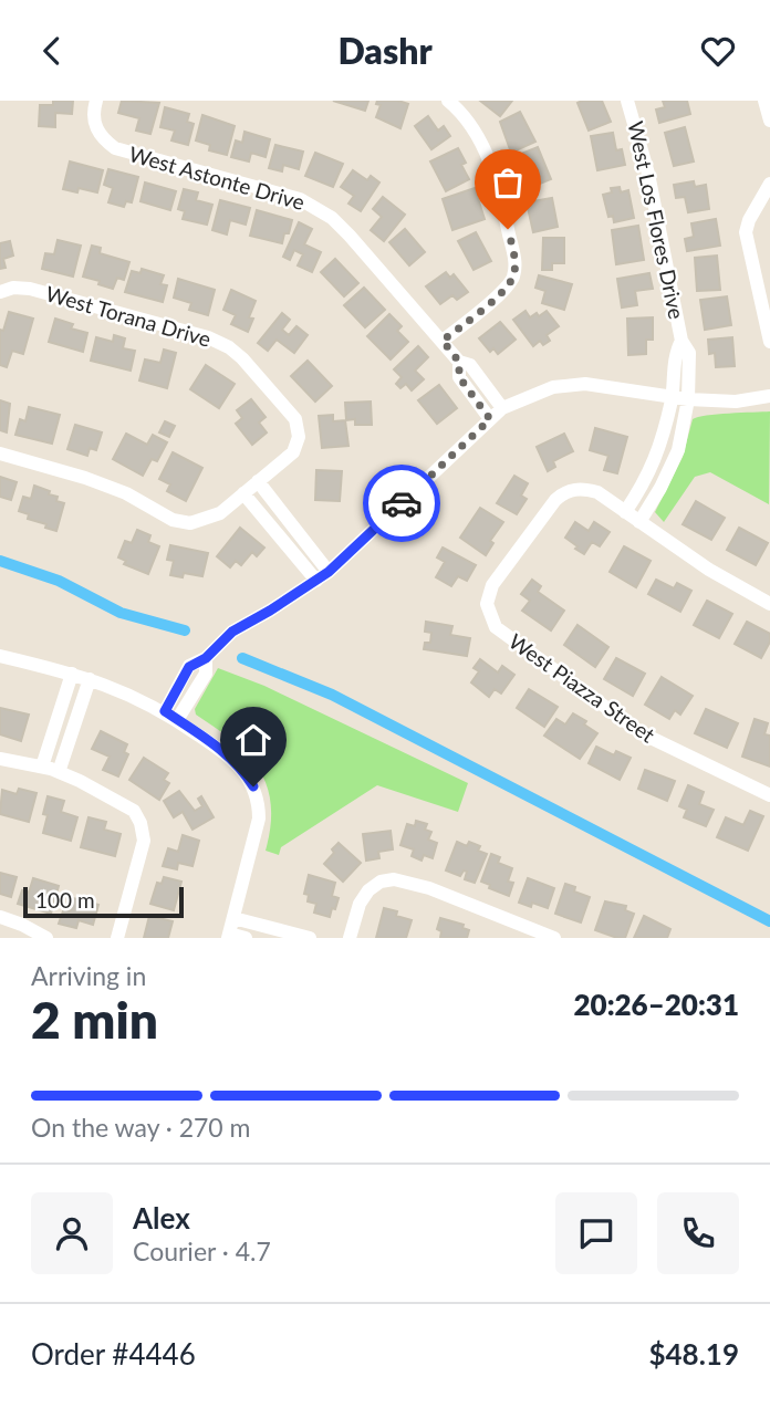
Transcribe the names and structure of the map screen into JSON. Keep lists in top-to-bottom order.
{
  "streets": {
    "street": [
      "West Astonte Drive",
      "West Los Flores Drive",
      "West Torana Drive",
      "West Piazza Street"
    ]
  },
  "crossings": [
    ["West Los Flores Drive", "West Piazza Street"]
  ],
  "scale_bar": "100 m",
  "page": {
    "header": "Dashr",
    "scale": "100 m",
    "heading": ["2 min", "Arriving in", "20:26–20:31"],
    "panel": [
      "Alex",
      "Courier · 4.7",
      "Order #4446",
      "$48.19"
    ],
    "bar": "On the way · 270 m"
  }
}
